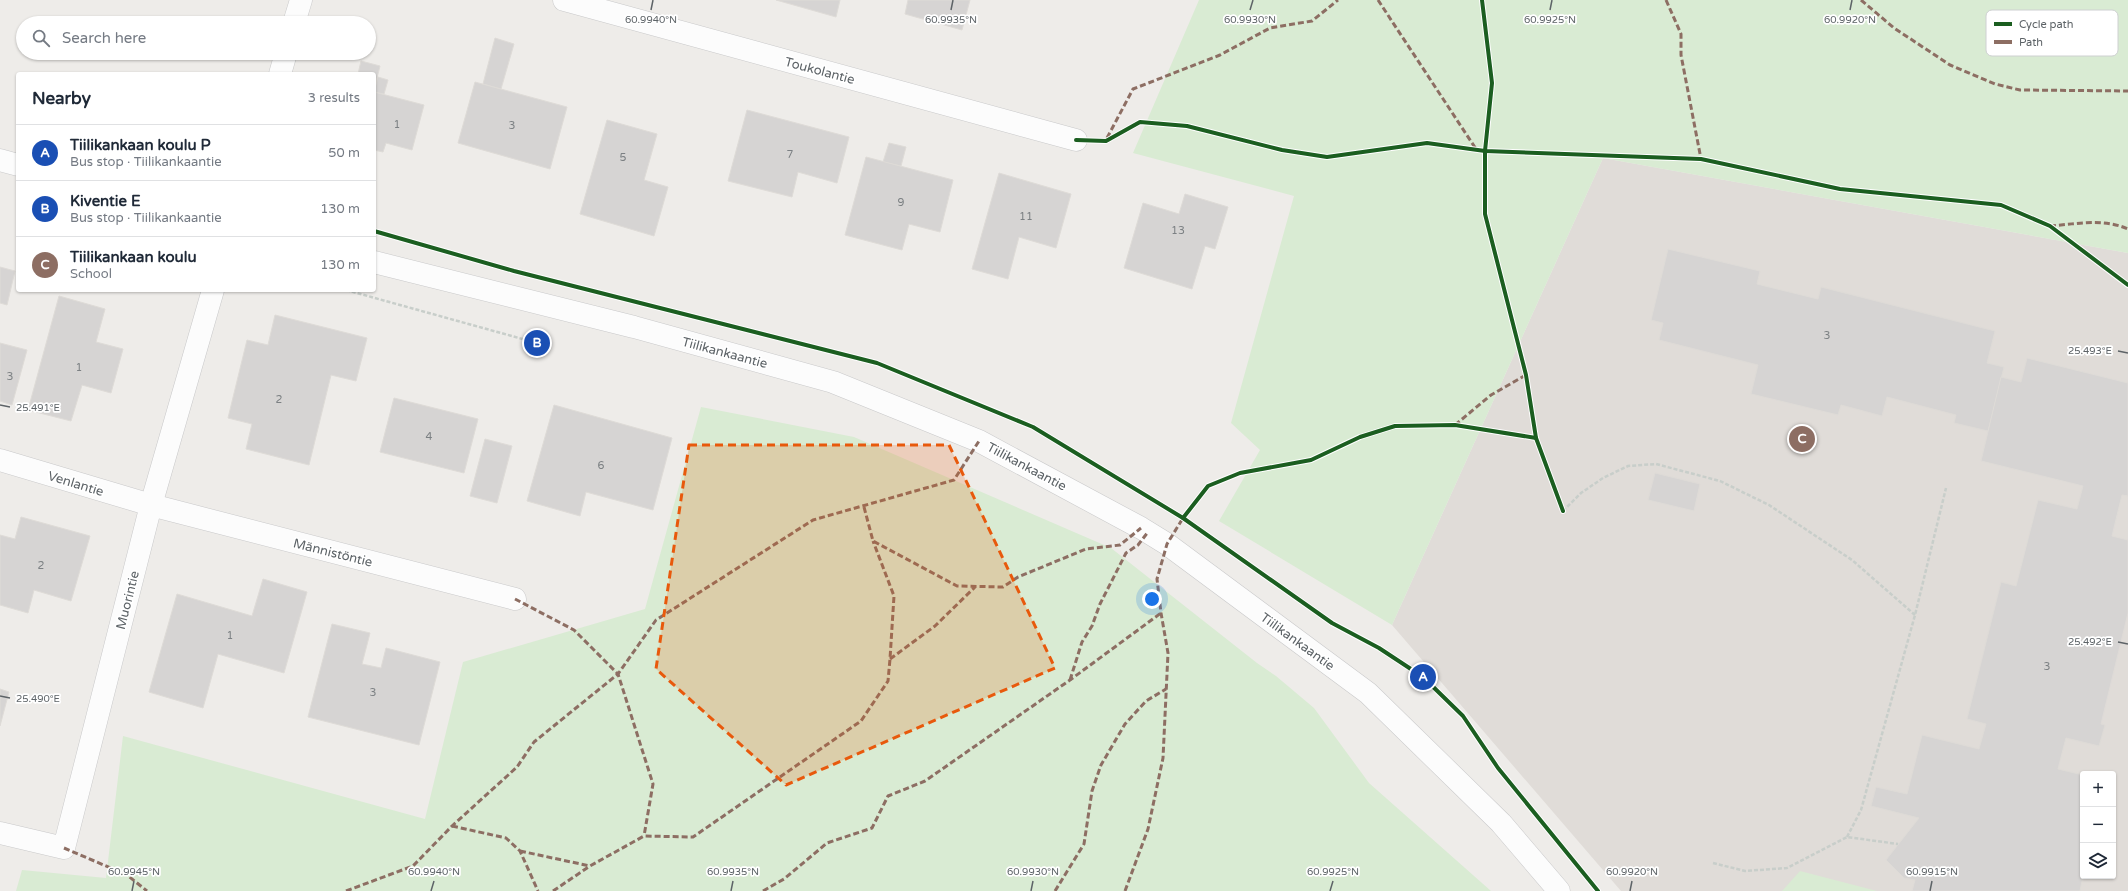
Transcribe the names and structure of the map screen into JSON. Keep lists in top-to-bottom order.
{
  "streets": {
    "street": [
      "Toukolantie",
      "Tiilikankaantie",
      "Venlantie",
      "Männistöntie",
      "Muorintie"
    ]
  },
  "crossings": [
    ["Venlantie", "Männistöntie"],
    ["Venlantie", "Muorintie"],
    ["Männistöntie", "Muorintie"]
  ],
  "house_numbers": [
    "1",
    "3",
    "7",
    "5",
    "9",
    "11",
    "13",
    "3",
    "1",
    "3",
    "2",
    "4",
    "6",
    "2",
    "1",
    "3",
    "3"
  ],
  "legend": ["Cycle path", "Path"],
  "page": {
    "search": "Search here",
    "heading": ["Nearby", "3 results"],
    "list": [
      {
        "mark": "A",
        "name": "Tiilikankaan koulu P",
        "note": "Bus stop · Tiilikankaantie",
        "value": "50 m"
      },
      {
        "mark": "B",
        "name": "Kiventie E",
        "note": "Bus stop · Tiilikankaantie",
        "value": "130 m"
      },
      {
        "mark": "C",
        "name": "Tiilikankaan koulu",
        "note": "School",
        "value": "130 m"
      }
    ],
    "pins": ["B", "C", "A"],
    "map_buttons": ["+", "−"]
  },
  "coordinates": [
    "60.9940°N",
    "60.9935°N",
    "60.9930°N",
    "60.9925°N",
    "60.9920°N",
    "25.493°E",
    "25.491°E",
    "25.492°E",
    "25.490°E",
    "60.9945°N",
    "60.9915°N"
  ]
}
